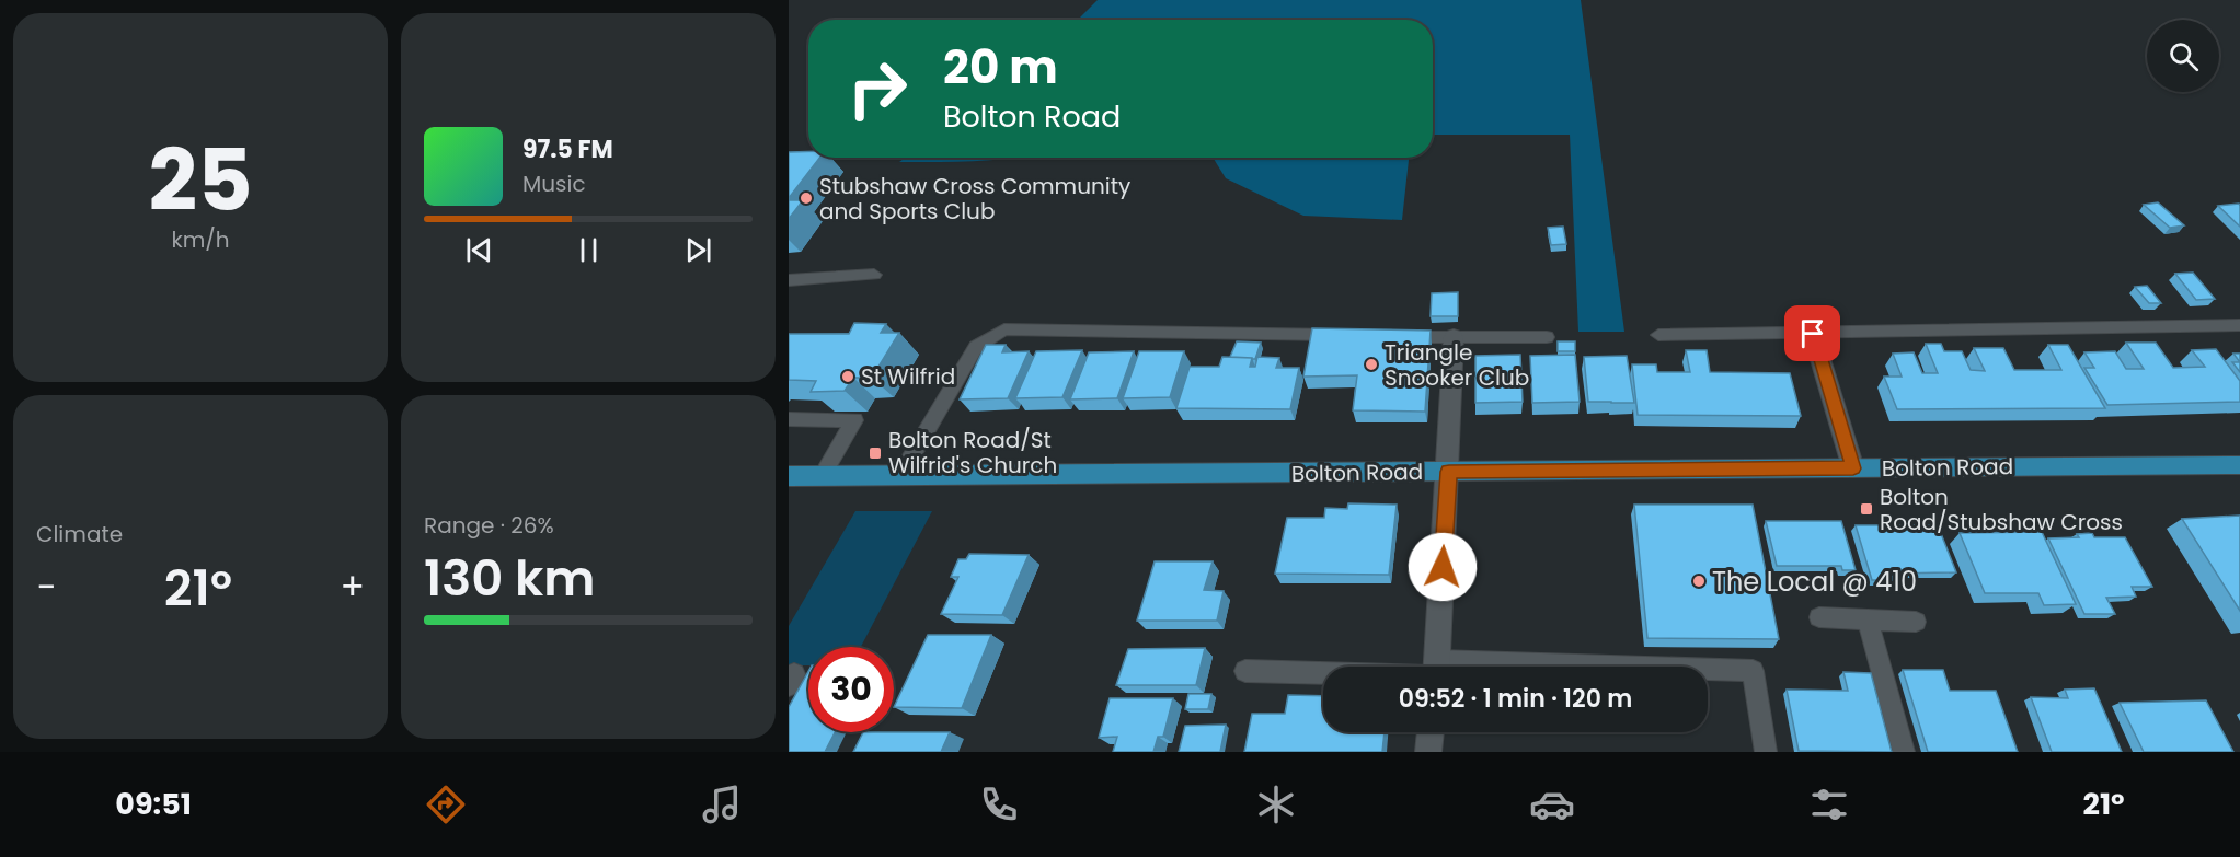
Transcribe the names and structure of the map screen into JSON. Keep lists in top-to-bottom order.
{
  "streets": {
    "main road": ["Bolton Road"]
  },
  "places": {
    "other": [
      "Stubshaw Cross Community and Sports Club",
      "Triangle Snooker Club",
      "St Wilfrid",
      "The Local @ 410"
    ],
    "transit": ["Bolton Road/St Wilfrid's Church", "Bolton Road/Stubshaw Cross"]
  },
  "page": {
    "tile": [
      ["25", "km/h"],
      "Climate",
      ["Range · 26%", "130 km"]
    ],
    "turn": ["20 m", "Bolton Road"],
    "song": ["97.5 FM", "Music"],
    "heat": ["−", "21°", "+"],
    "limit": "30",
    "trip": "09:52 · 1 min · 120 m",
    "tabs": ["09:51", "21°"]
  }
}
